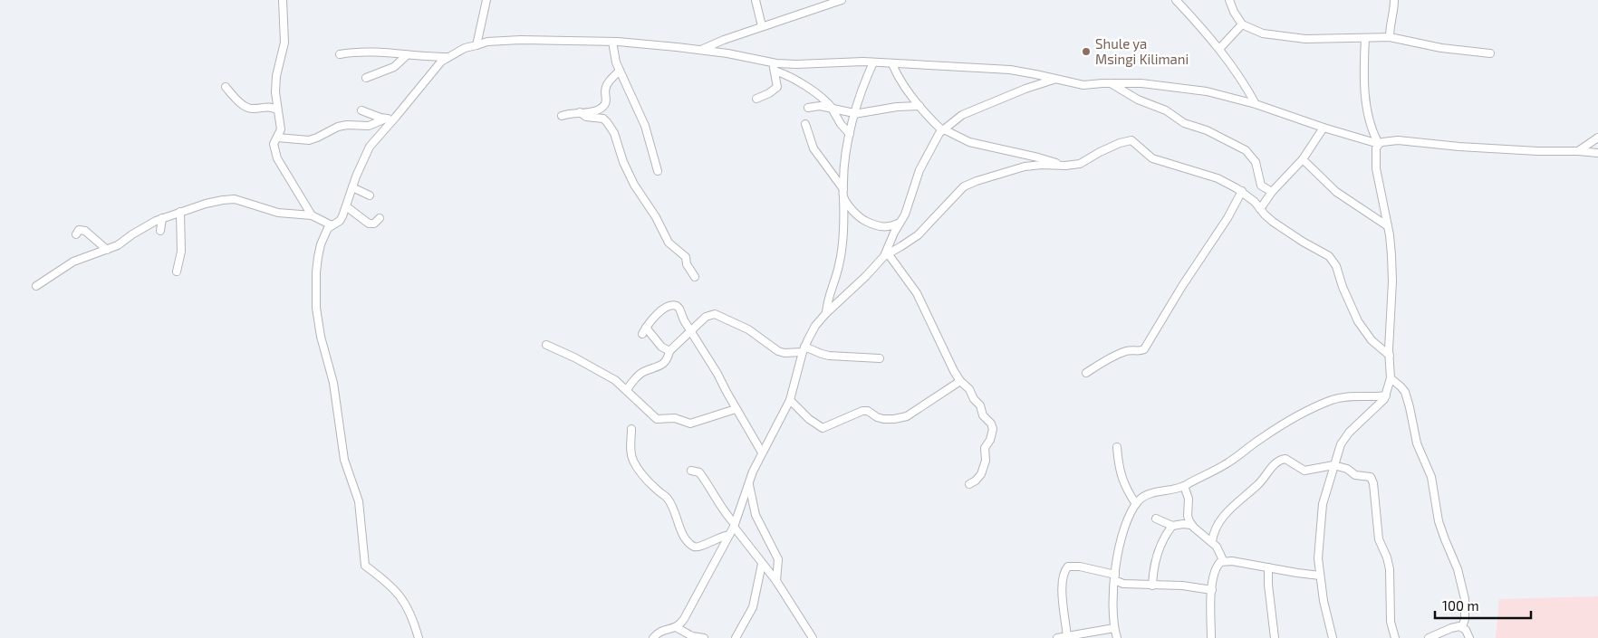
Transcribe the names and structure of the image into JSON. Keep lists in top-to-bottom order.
{
  "places": ["Shule ya Msingi Kilimani"],
  "scale_bar": "100 m"
}
